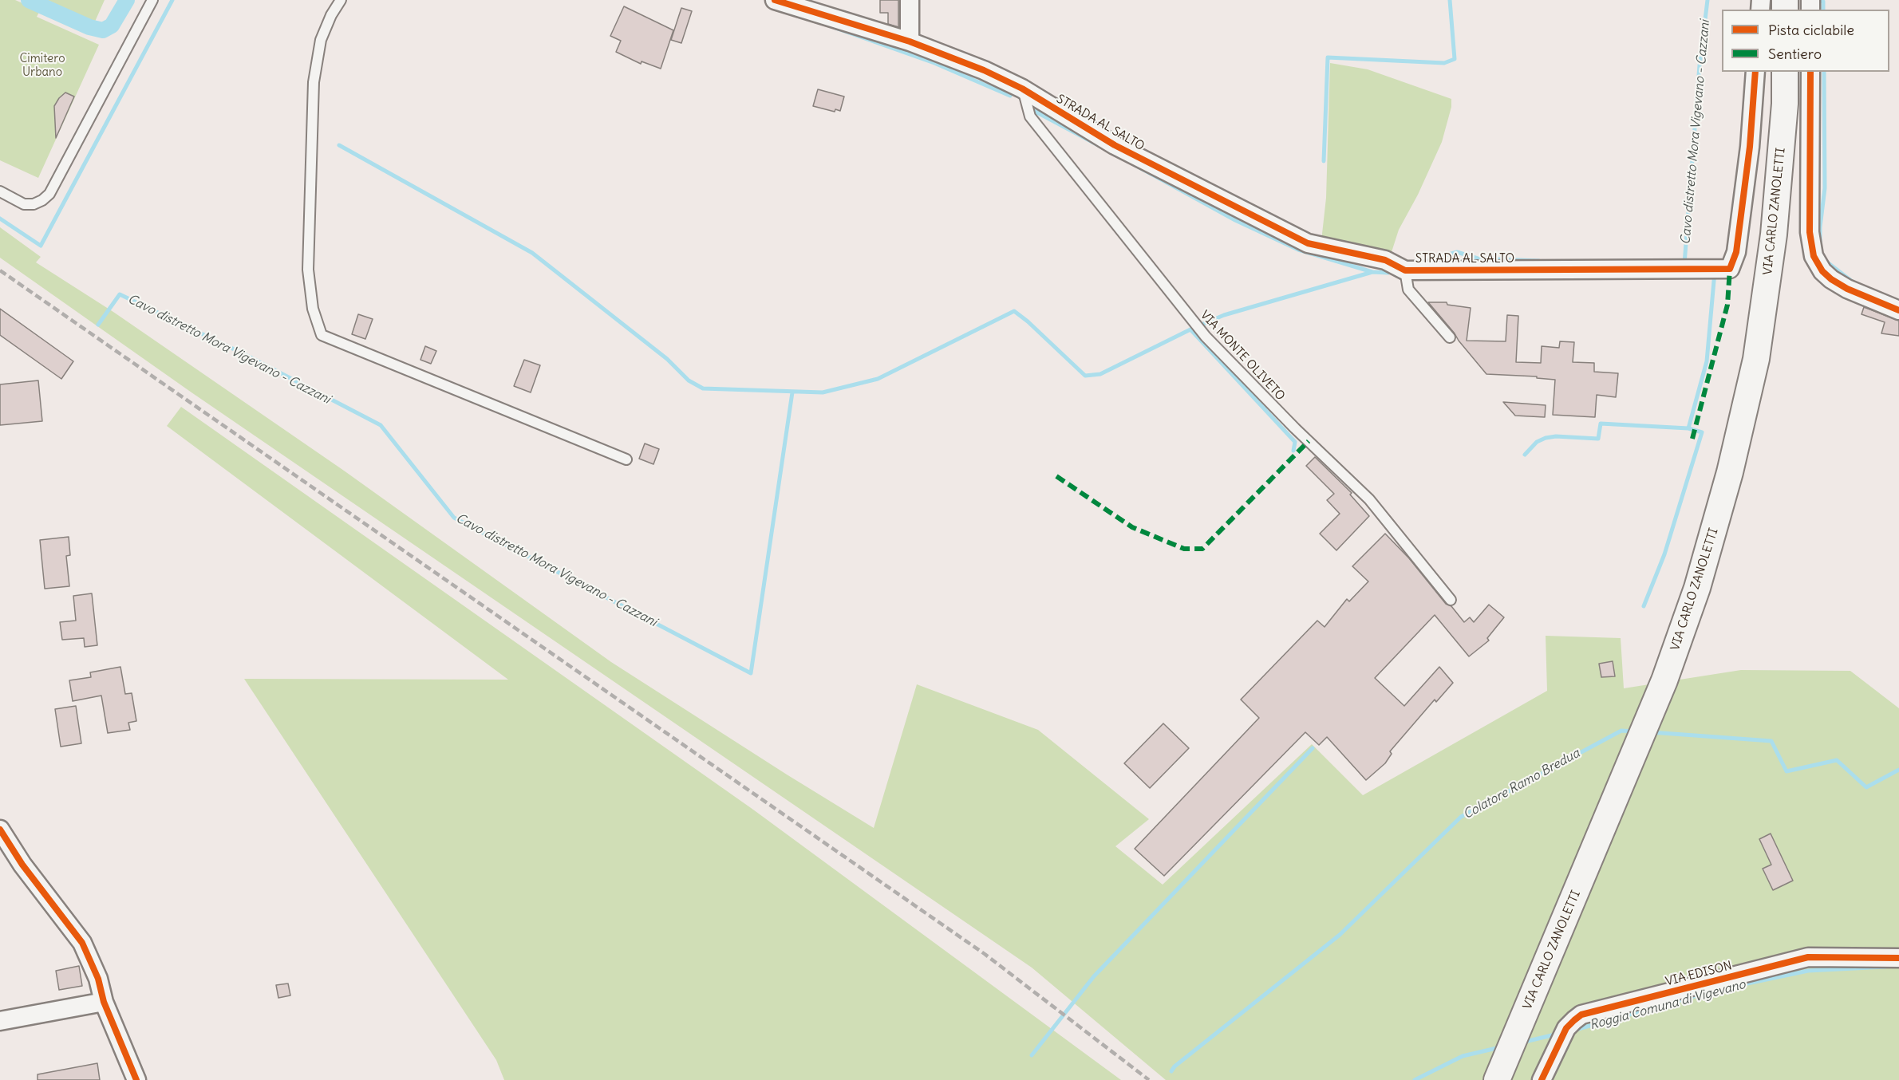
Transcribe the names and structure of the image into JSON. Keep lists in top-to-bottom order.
{
  "streets": {
    "main road": ["VIA CARLO ZANOLETTI"],
    "street": ["STRADA AL SALTO", "VIA EDISON"],
    "lane": ["VIA MONTE OLIVETO"]
  },
  "crossings": [
    ["STRADA AL SALTO", "VIA MONTE OLIVETO"]
  ],
  "water": ["Cavo distretto Mora Vigevano - Cazzani", "Colatore Ramo Bredua", "Roggia Comuna di Vigevano"],
  "parks": ["Cimitero Urbano"],
  "legend": ["Pista ciclabile", "Sentiero"]
}
